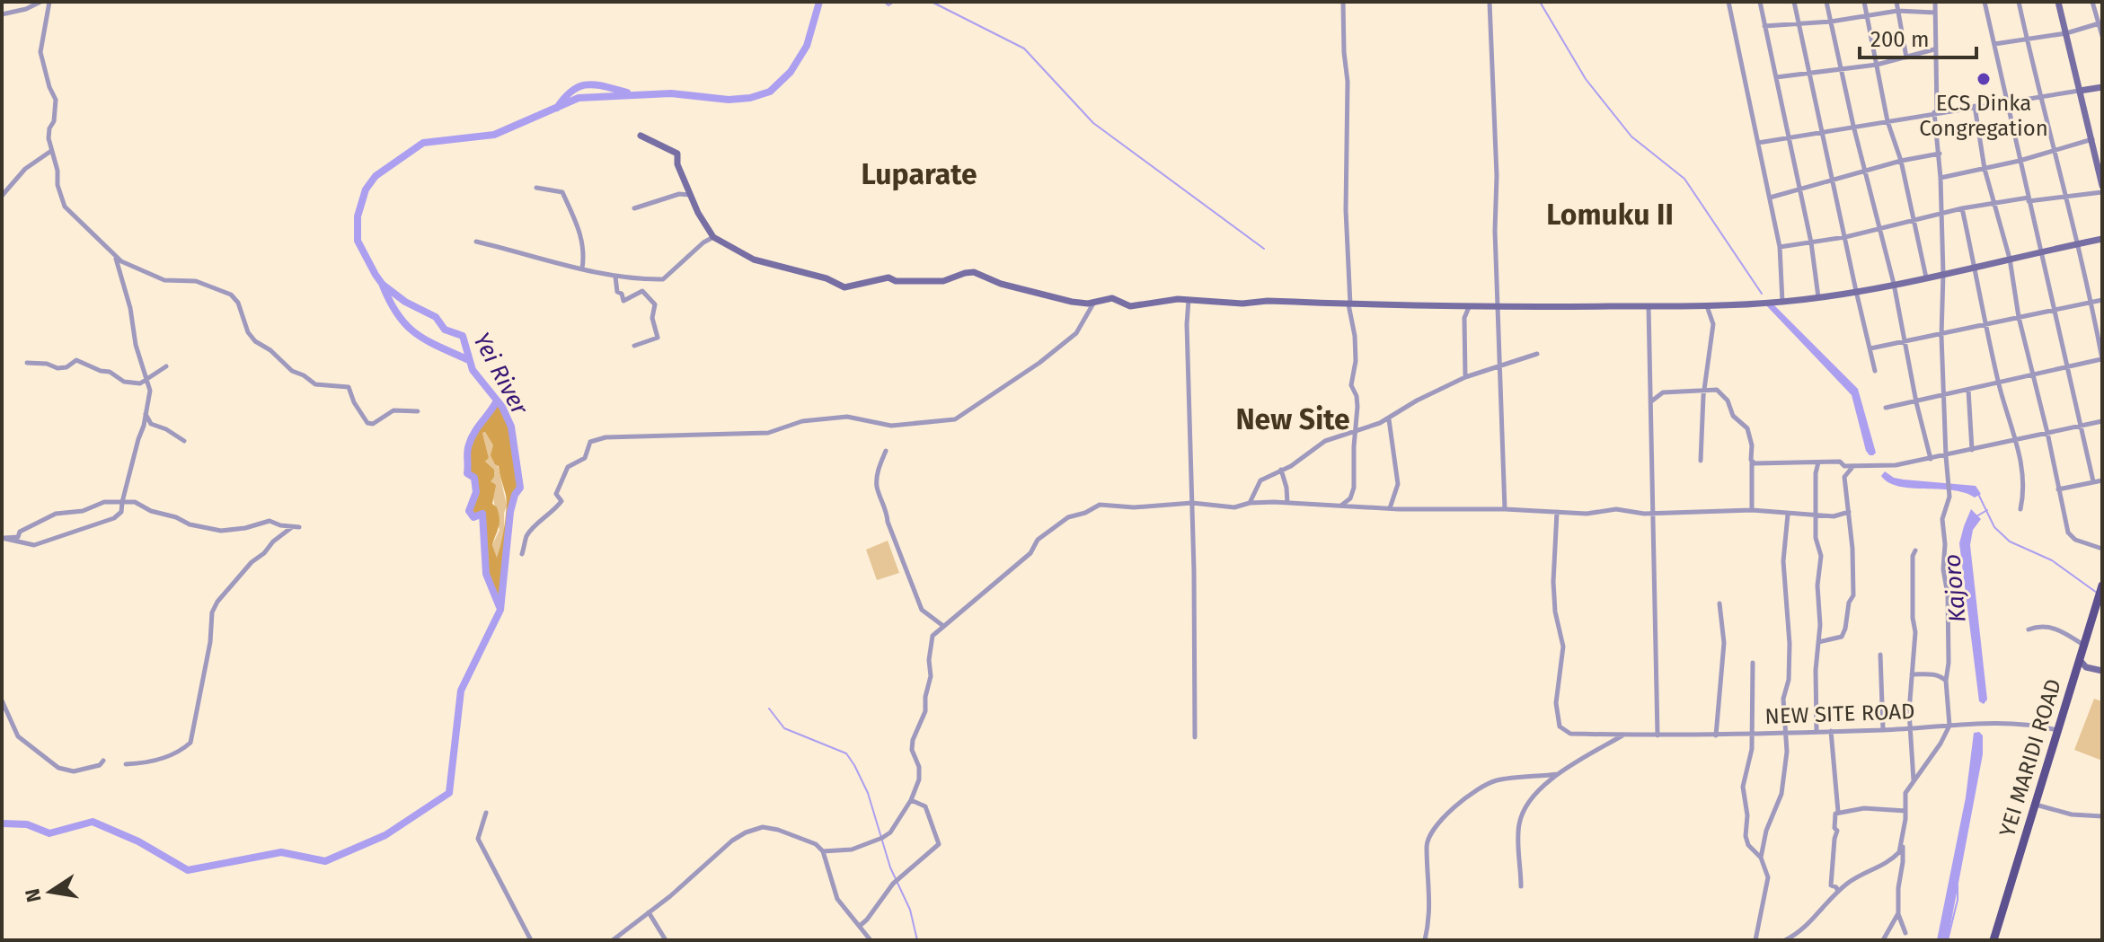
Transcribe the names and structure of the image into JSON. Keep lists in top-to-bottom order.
{
  "streets": {
    "main road": ["YEI MARIDI ROAD"],
    "street": ["NEW SITE ROAD"]
  },
  "crossings": [
    ["NEW SITE ROAD", "YEI MARIDI ROAD"]
  ],
  "districts": ["Luparate", "Lomuku II", "New Site"],
  "water": ["Yei River", "Kajoro"],
  "places": ["ECS Dinka Congregation"],
  "scale_bar": "200 m",
  "north": "left"
}
